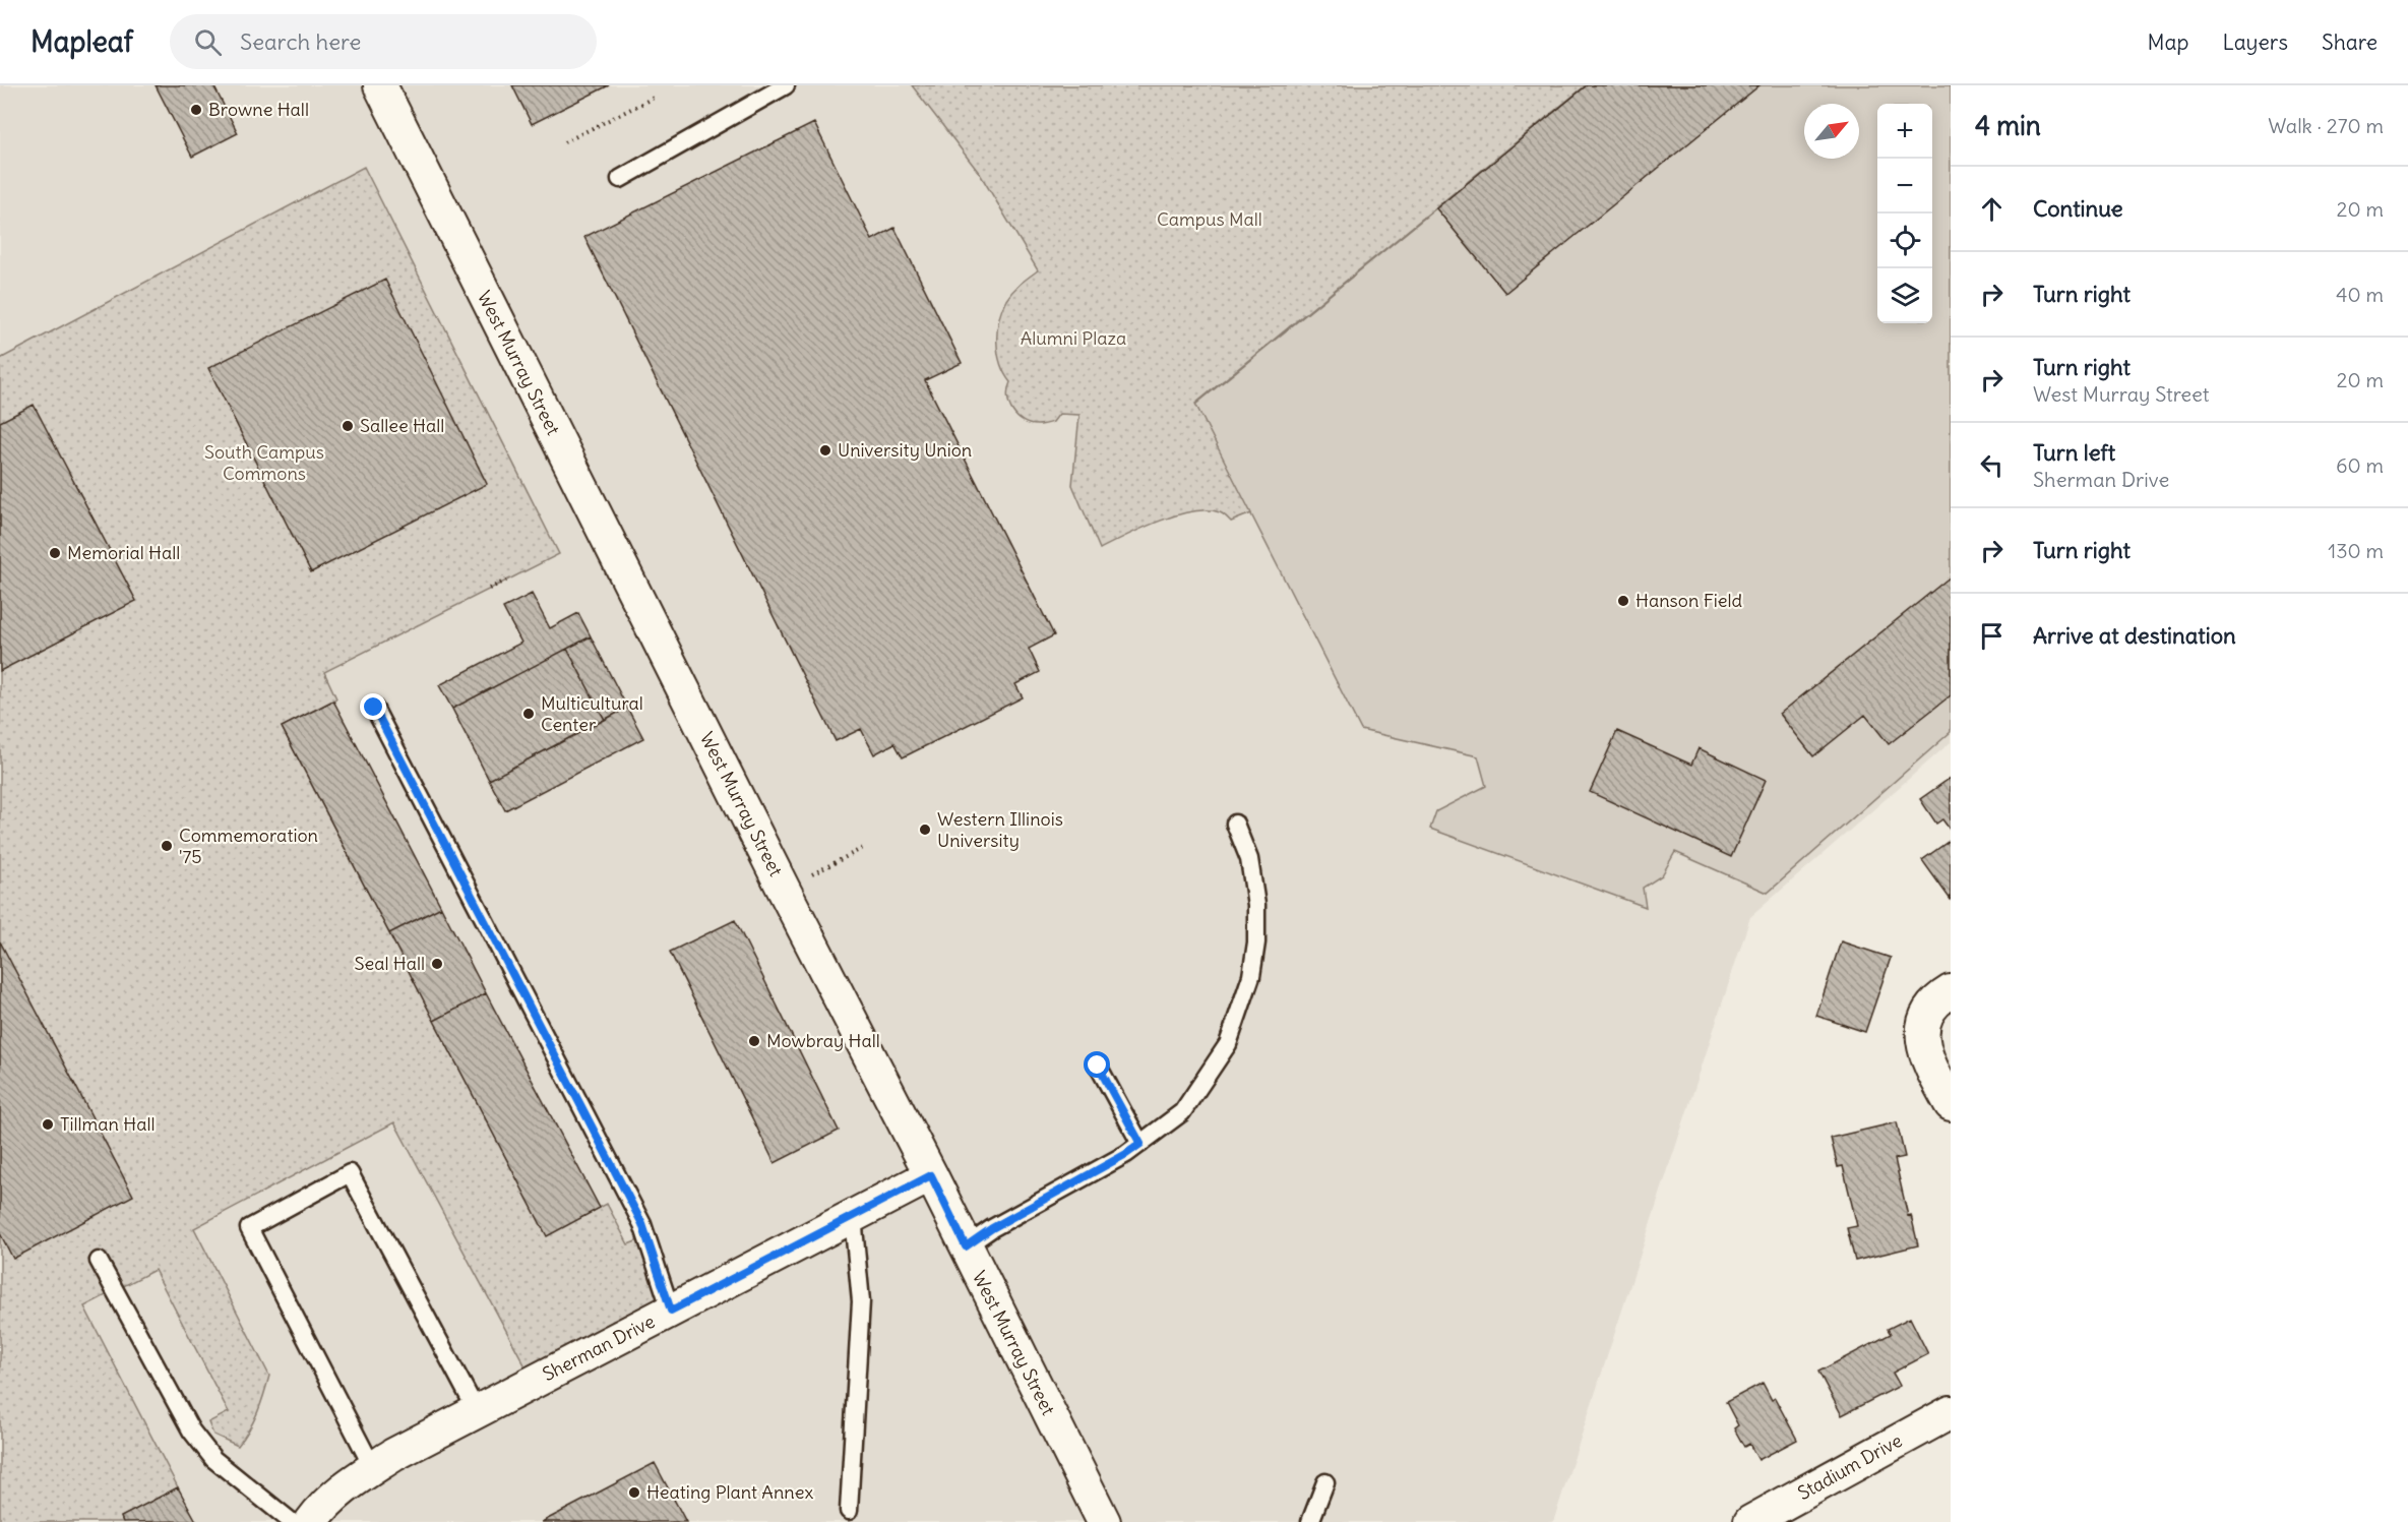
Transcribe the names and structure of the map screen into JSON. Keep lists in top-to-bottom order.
{
  "streets": {
    "street": ["West Murray Street", "Sherman Drive", "Stadium Drive"]
  },
  "crossings": [
    ["West Murray Street", "Sherman Drive"]
  ],
  "parks": ["Campus Mall", "Alumni Plaza", "South Campus Commons"],
  "places": [
    "Browne Hall",
    "Sallee Hall",
    "University Union",
    "Memorial Hall",
    "Hanson Field",
    "Multicultural Center",
    "Western Illinois University",
    "Commemoration '75",
    "Seal Hall",
    "Mowbray Hall",
    "Tillman Hall",
    "Heating Plant Annex"
  ],
  "north": "top right",
  "page": {
    "header": "Mapleaf",
    "search": "Search here",
    "nav": ["Map", "Layers", "Share"],
    "heading": ["4 min", "Walk · 270 m"],
    "map_buttons": ["+", "−"],
    "list": [
      ["Continue", "20 m"],
      ["Turn right", "40 m"],
      ["Turn right", "West Murray Street", "20 m"],
      ["Turn left", "Sherman Drive", "60 m"],
      ["Turn right", "130 m"],
      "Arrive at destination"
    ]
  }
}
